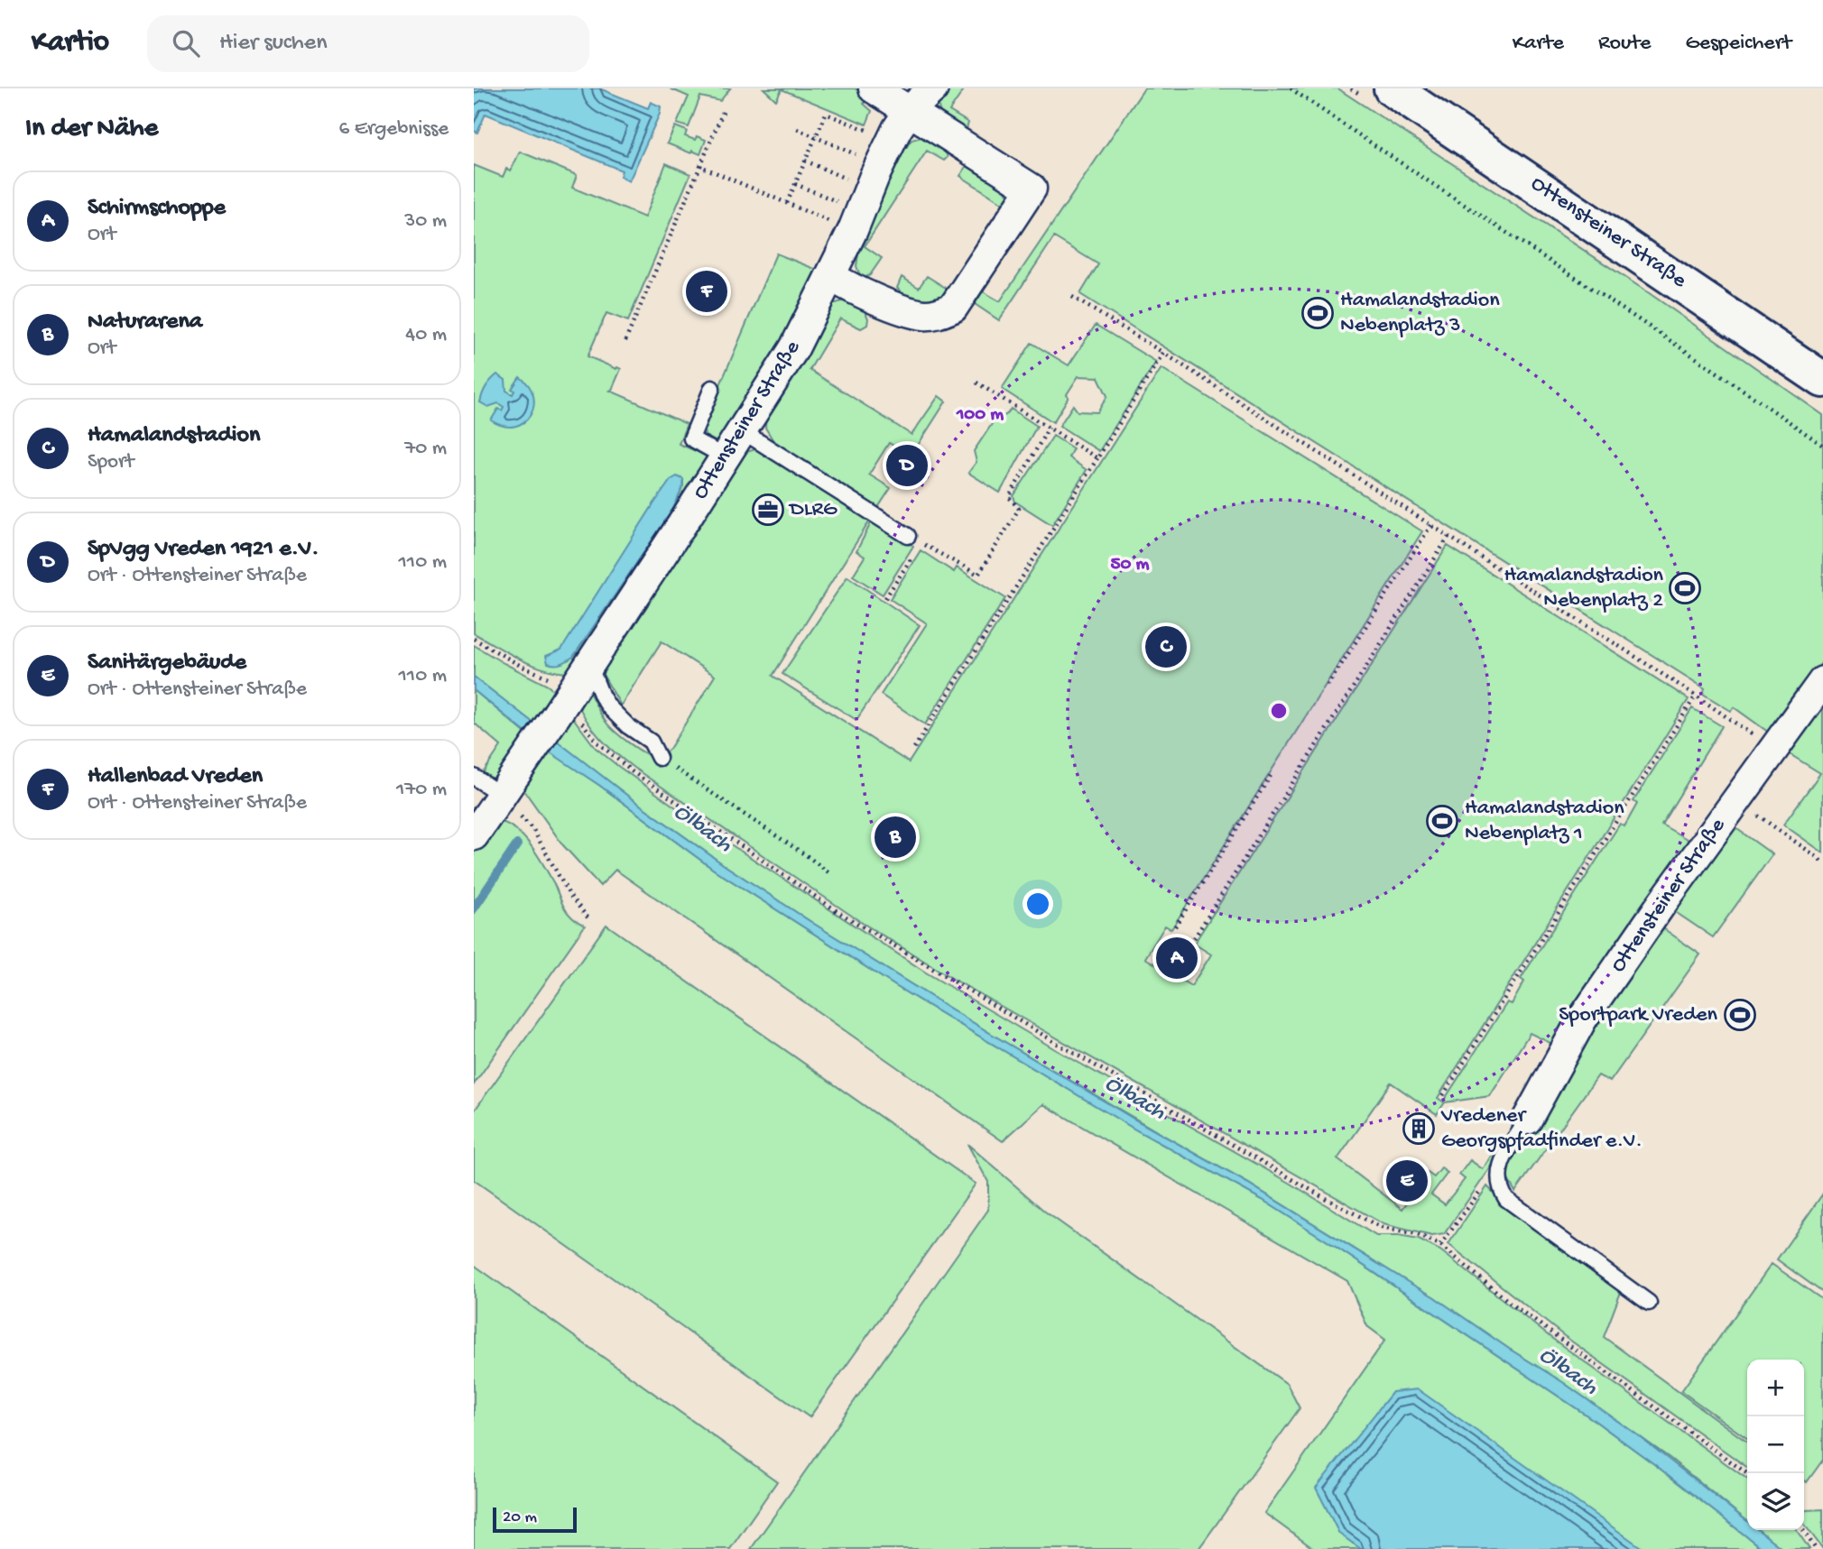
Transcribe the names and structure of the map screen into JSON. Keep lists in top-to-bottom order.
{
  "streets": {
    "main road": ["Ottensteiner Straße"]
  },
  "water": ["Ölbach"],
  "places": {
    "sports": [
      "Hamalandstadion Nebenplatz 3",
      "Hamalandstadion Nebenplatz 2",
      "Hamalandstadion Nebenplatz 1",
      "Sportpark Vreden"
    ],
    "office": ["DLRG"],
    "building": ["Vredener Georgspfadfinder e.V."]
  },
  "scale_bar": "20 m",
  "page": {
    "header": "Kartio",
    "search": "Hier suchen",
    "nav": ["Karte", "Route", "Gespeichert"],
    "heading": ["In der Nähe", "6 Ergebnisse"],
    "list": [
      {
        "mark": "A",
        "name": "Schirmschoppe",
        "note": "Ort",
        "value": "30 m"
      },
      {
        "mark": "B",
        "name": "Naturarena",
        "note": "Ort",
        "value": "40 m"
      },
      {
        "mark": "C",
        "name": "Hamalandstadion",
        "note": "Sport",
        "value": "70 m"
      },
      {
        "mark": "D",
        "name": "SpVgg Vreden 1921 e.V.",
        "note": "Ort · Ottensteiner Straße",
        "value": "110 m"
      },
      {
        "mark": "E",
        "name": "Sanitärgebäude",
        "note": "Ort · Ottensteiner Straße",
        "value": "110 m"
      },
      {
        "mark": "F",
        "name": "Hallenbad Vreden",
        "note": "Ort · Ottensteiner Straße",
        "value": "170 m"
      }
    ],
    "pins": [
      "F",
      "D",
      "C",
      "B",
      "A",
      "E"
    ],
    "map_buttons": ["+", "−"],
    "scale": "20 m"
  },
  "rings": ["100 m", "50 m"]
}
